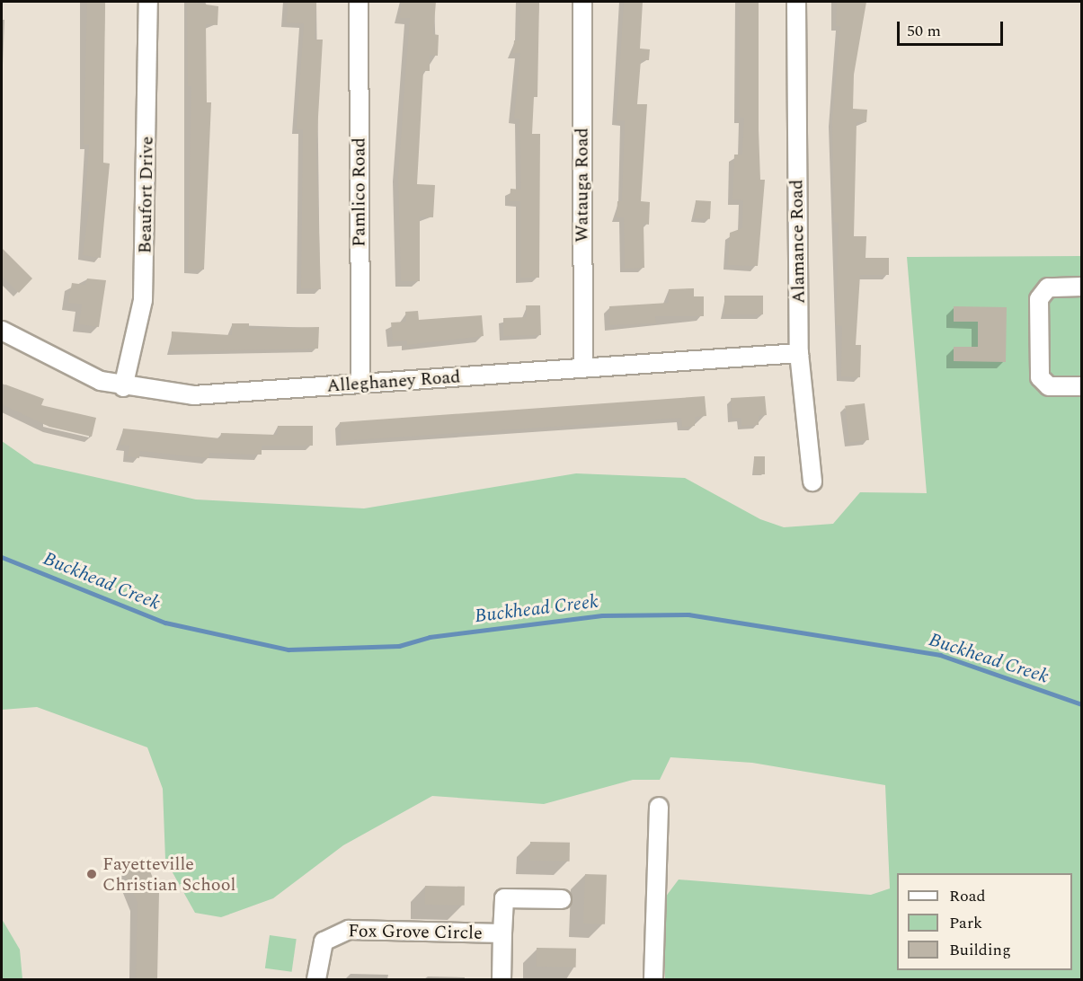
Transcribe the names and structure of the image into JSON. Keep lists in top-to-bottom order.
{
  "streets": {
    "street": [
      "Watauga Road",
      "Pamlico Road",
      "Beaufort Drive",
      "Alamance Road",
      "Alleghaney Road",
      "Fox Grove Circle"
    ]
  },
  "crossings": [
    ["Watauga Road", "Alleghaney Road"],
    ["Pamlico Road", "Alleghaney Road"],
    ["Beaufort Drive", "Alleghaney Road"],
    ["Alamance Road", "Alleghaney Road"]
  ],
  "water": ["Buckhead Creek"],
  "places": ["Fayetteville Christian School"],
  "legend": ["Road", "Park", "Building"],
  "scale_bar": "50 m"
}
